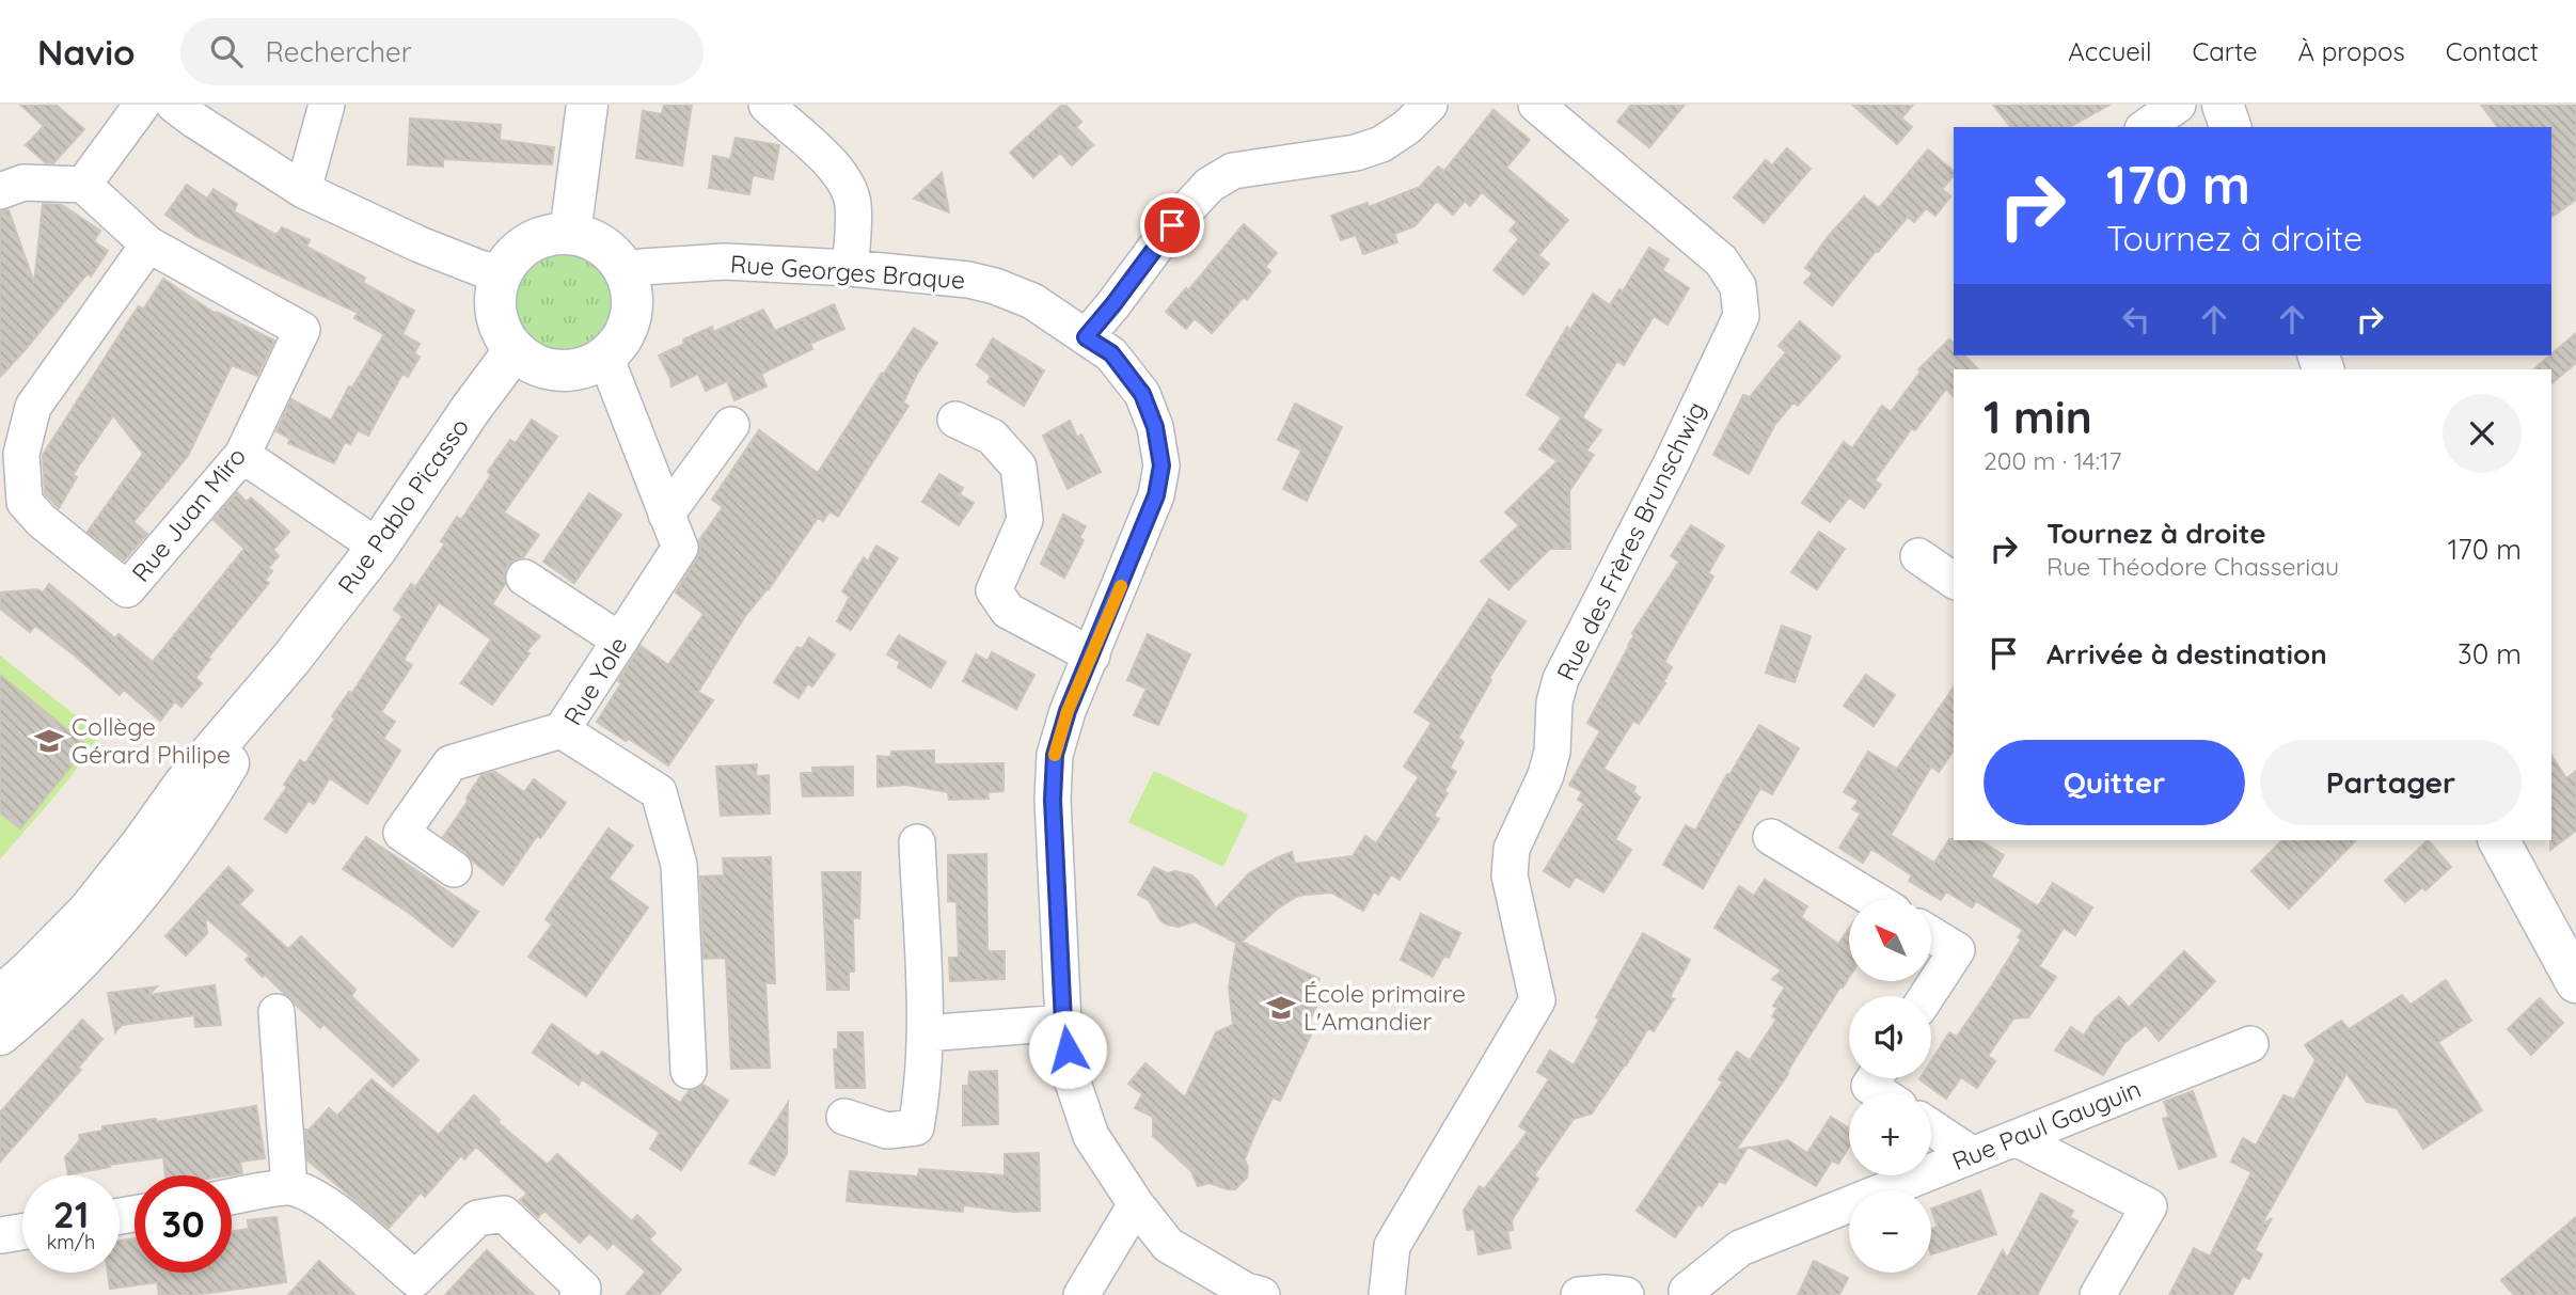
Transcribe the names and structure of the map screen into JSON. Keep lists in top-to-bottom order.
{
  "streets": {
    "street": [
      "Rue Georges Braque",
      "Rue Pablo Picasso",
      "Rue Juan Miro",
      "Rue des Frères Brunschwig",
      "Rue Yole",
      "Rue Paul Gauguin"
    ]
  },
  "crossings": [
    ["Rue Georges Braque", "Rue Pablo Picasso"],
    ["Rue Georges Braque", "Rue Yole"],
    ["Rue Pablo Picasso", "Rue Yole"]
  ],
  "places": {
    "school or university": ["Collège Gérard Philipe", "École primaire L'Amandier"]
  },
  "north": "top left",
  "page": {
    "header": "Navio",
    "search": "Rechercher",
    "nav": [
      "Accueil",
      "Carte",
      "À propos",
      "Contact"
    ],
    "turn": ["170 m", "Tournez à droite"],
    "heading": ["1 min", "200 m · 14:17"],
    "list": [
      {
        "name": "Tournez à droite",
        "note": "Rue Théodore Chasseriau",
        "value": "170 m"
      },
      {
        "name": "Arrivée à destination",
        "value": "30 m"
      }
    ],
    "buttons": ["Quitter", "Partager"],
    "map_buttons": ["+", "−"],
    "speed": "21 km/h",
    "limit": "30"
  }
}
